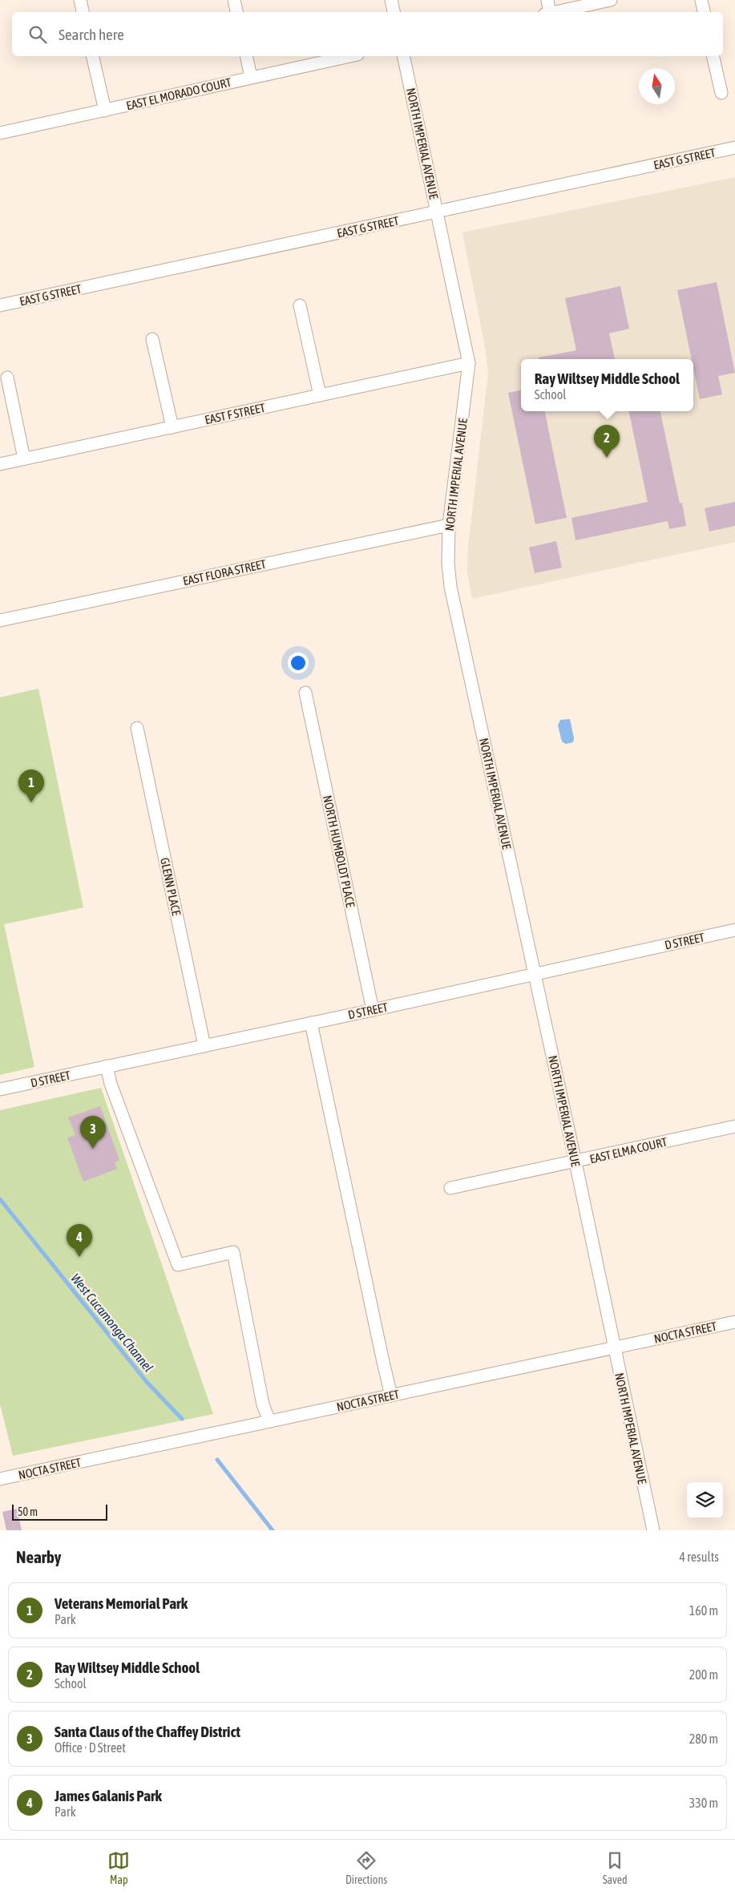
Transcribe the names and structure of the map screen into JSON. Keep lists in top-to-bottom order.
{
  "streets": {
    "street": [
      "EAST EL MORADO COURT",
      "NORTH IMPERIAL AVENUE",
      "EAST G STREET",
      "EAST F STREET",
      "EAST FLORA STREET",
      "NORTH HUMBOLDT PLACE",
      "GLENN PLACE",
      "D STREET",
      "EAST ELMA COURT",
      "NOCTA STREET"
    ]
  },
  "crossings": [
    ["NORTH IMPERIAL AVENUE", "EAST G STREET"],
    ["NORTH IMPERIAL AVENUE", "EAST F STREET"],
    ["NORTH IMPERIAL AVENUE", "EAST FLORA STREET"],
    ["NORTH IMPERIAL AVENUE", "D STREET"],
    ["NORTH IMPERIAL AVENUE", "EAST ELMA COURT"],
    ["NORTH IMPERIAL AVENUE", "NOCTA STREET"],
    ["NORTH HUMBOLDT PLACE", "D STREET"],
    ["GLENN PLACE", "D STREET"]
  ],
  "water": ["West Cucamonga Channel"],
  "scale_bar": "50 m",
  "north": "top",
  "page": {
    "search": "Search here",
    "popup": ["Ray Wiltsey Middle School", "School"],
    "pins": [
      "2",
      "1",
      "3",
      "4"
    ],
    "scale": "50 m",
    "heading": ["Nearby", "4 results"],
    "list": [
      {
        "mark": "1",
        "name": "Veterans Memorial Park",
        "note": "Park",
        "value": "160 m"
      },
      {
        "mark": "2",
        "name": "Ray Wiltsey Middle School",
        "note": "School",
        "value": "200 m"
      },
      {
        "mark": "3",
        "name": "Santa Claus of the Chaffey District",
        "note": "Office · D Street",
        "value": "280 m"
      },
      {
        "mark": "4",
        "name": "James Galanis Park",
        "note": "Park",
        "value": "330 m"
      }
    ],
    "nav": ["Map", "Directions", "Saved"]
  }
}
